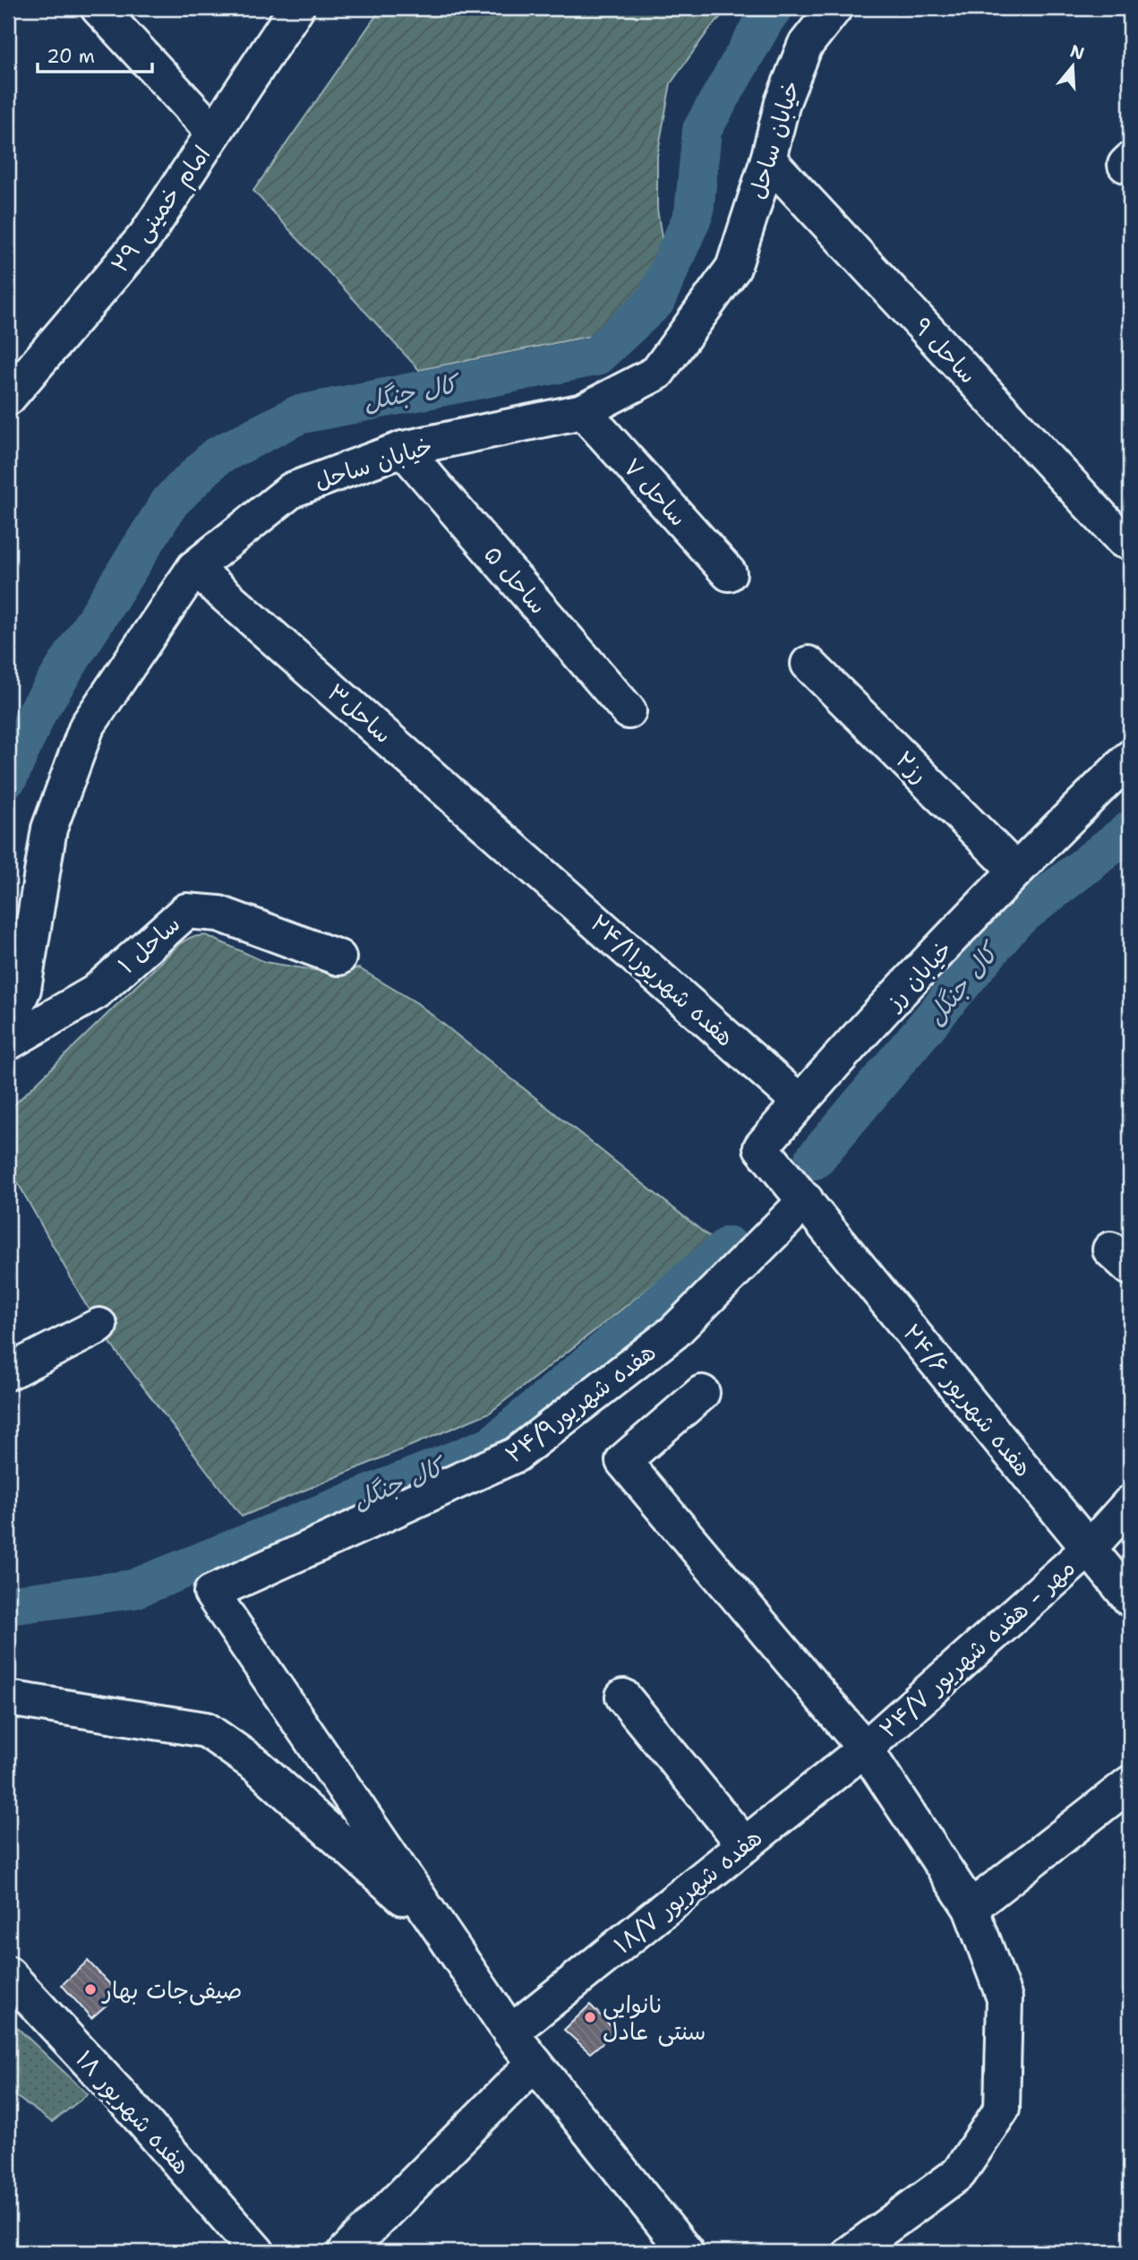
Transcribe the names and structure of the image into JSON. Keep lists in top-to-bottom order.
{
  "streets": {
    "street": [
      "خیابان ساحل",
      "امام خمینی ۲۹",
      "ساحل ۹",
      "ساحل ۷",
      "ساحل ۵",
      "ساحل۳",
      "رز۲",
      "ساحل ۱",
      "خیابان رز",
      "هفده شهریور۲۴/۱۱",
      "هفده شهریور ۲۴/۶",
      "هفده شهریور۲۴/۹",
      "مهر - هفده شهریور ۲۴/۷",
      "هفده شهریور ۱۸/۷",
      "هفده شهریور ۱۸"
    ]
  },
  "crossings": [
    ["خیابان ساحل", "ساحل ۹"],
    ["خیابان ساحل", "ساحل ۷"],
    ["خیابان ساحل", "ساحل ۵"],
    ["خیابان ساحل", "ساحل۳"],
    ["ساحل۳", "هفده شهریور۲۴/۱۱"],
    ["رز۲", "خیابان رز"],
    ["خیابان رز", "هفده شهریور۲۴/۱۱"],
    ["خیابان رز", "هفده شهریور ۲۴/۶"],
    ["خیابان رز", "هفده شهریور۲۴/۹"],
    ["هفده شهریور ۲۴/۶", "هفده شهریور۲۴/۹"],
    ["هفده شهریور ۲۴/۶", "مهر - هفده شهریور ۲۴/۷"],
    ["مهر - هفده شهریور ۲۴/۷", "هفده شهریور ۱۸/۷"]
  ],
  "water": ["کال جنگل"],
  "places": ["صیفی‌جات بهار", "نانوایی سنتی عادل"],
  "scale_bar": "20 m",
  "north": "top"
}
